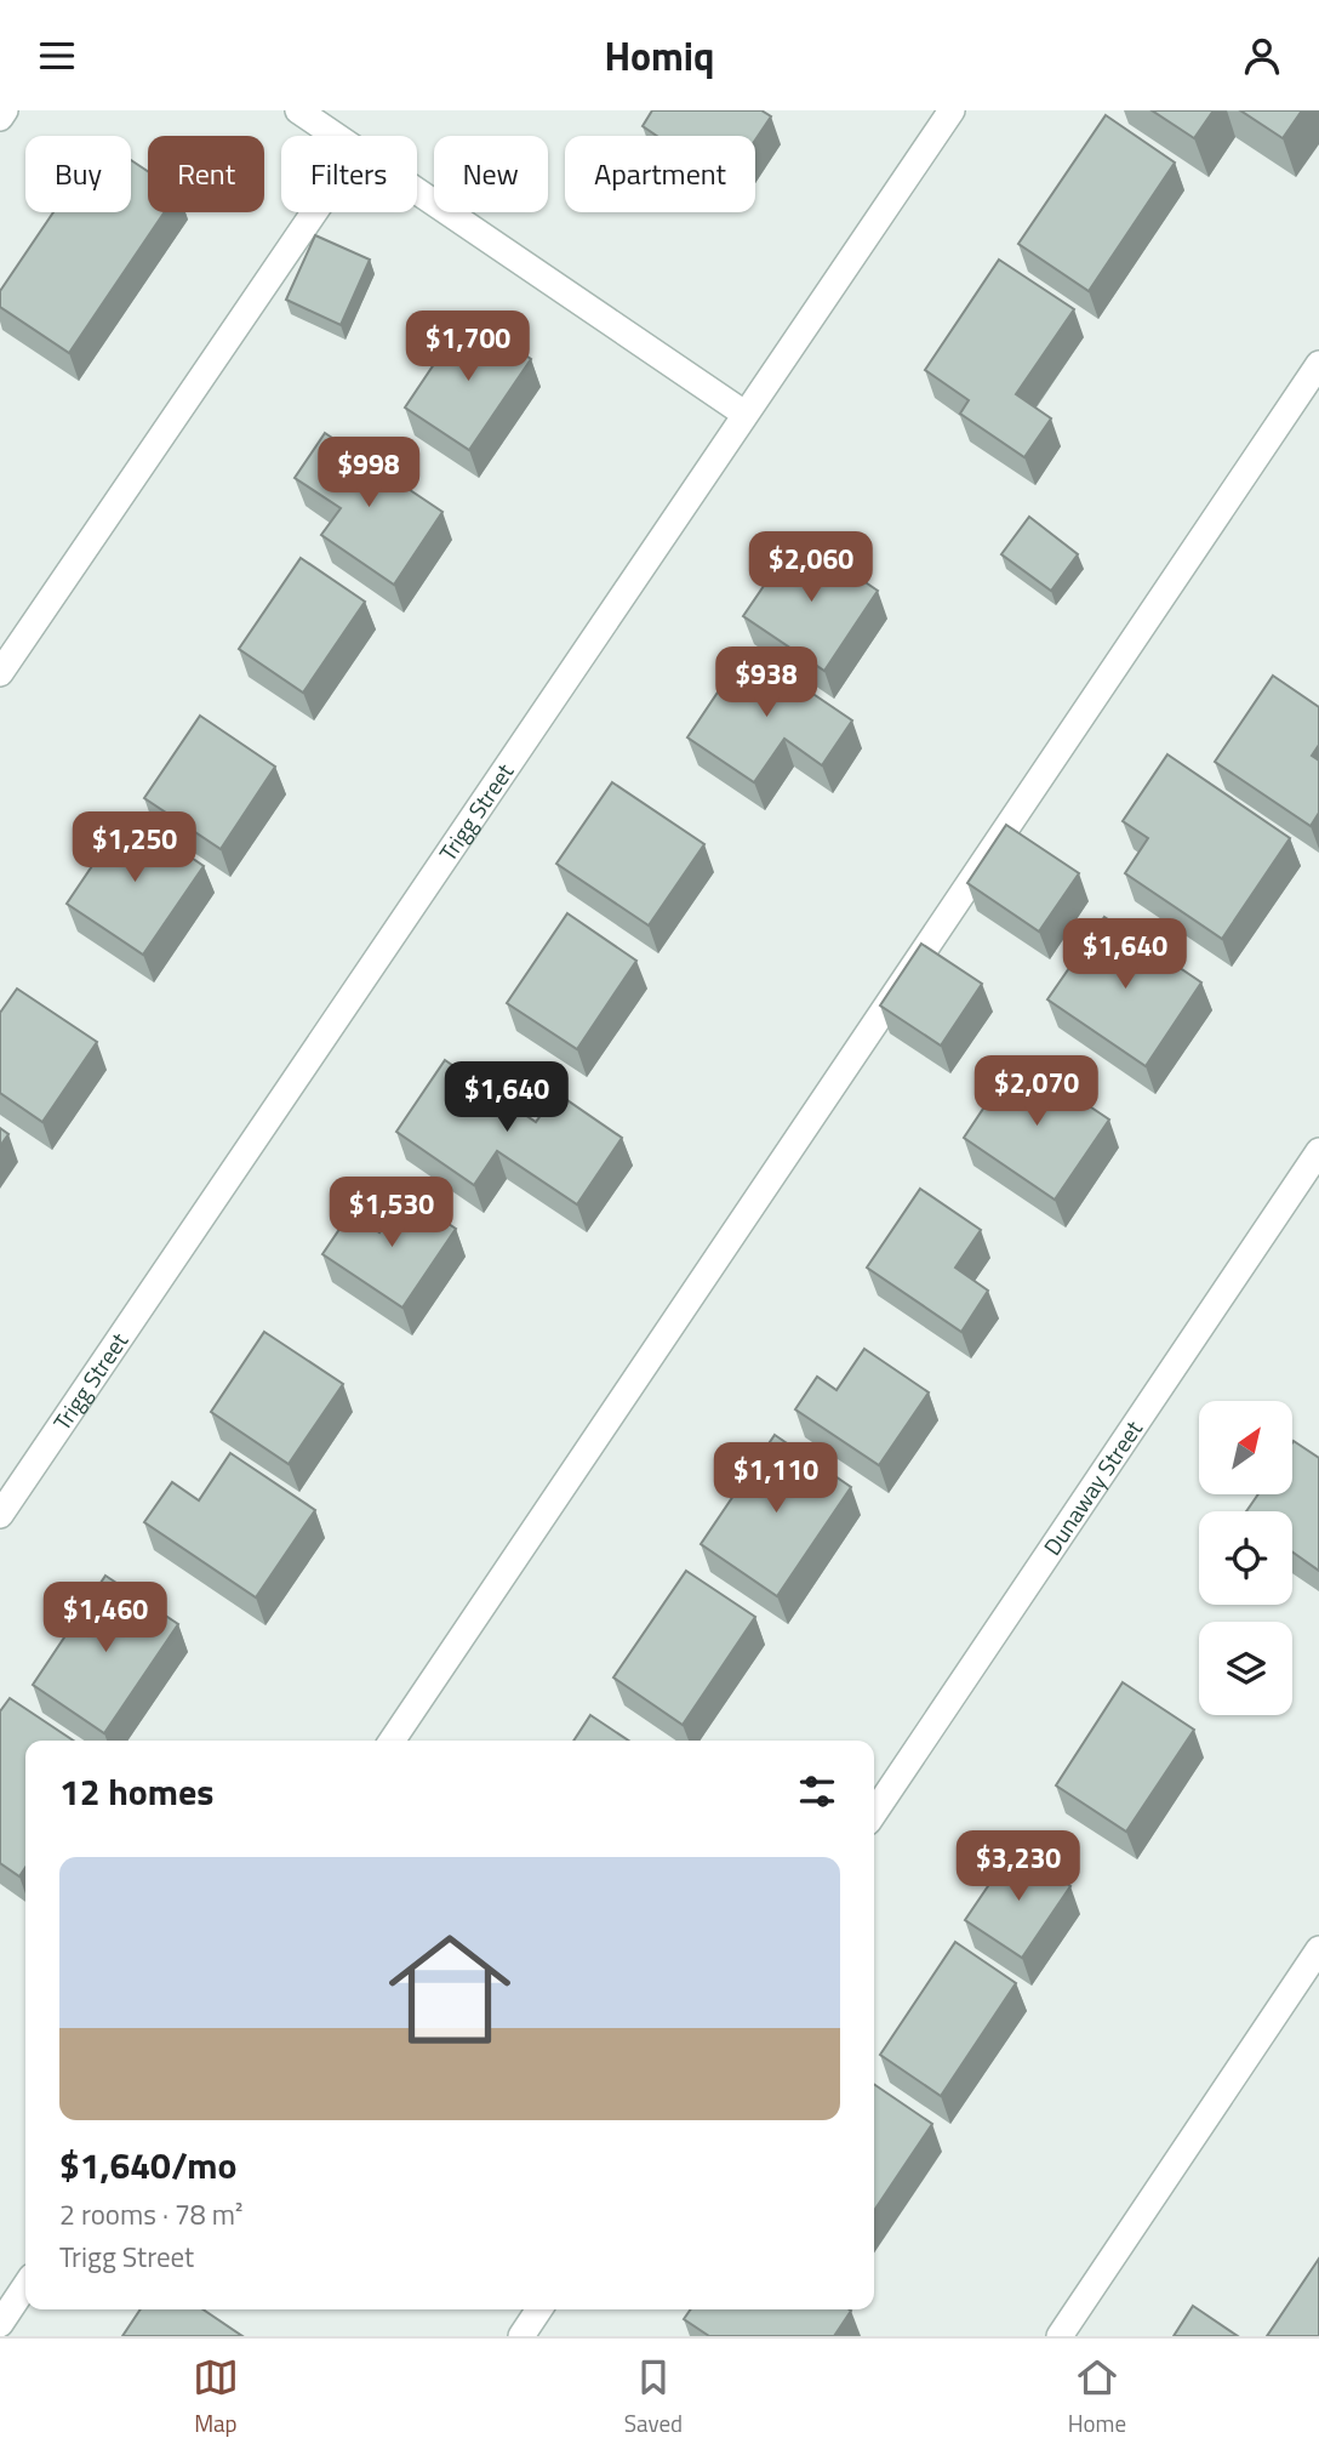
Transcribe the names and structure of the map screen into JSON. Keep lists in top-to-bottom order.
{
  "streets": {
    "street": ["Trigg Street", "Dunaway Street"]
  },
  "north": "top right",
  "page": {
    "header": "Homiq",
    "chip": [
      "Buy",
      "Rent",
      "Filters",
      "New",
      "Apartment"
    ],
    "price": [
      "$1,700",
      "$998",
      "$2,060",
      "$938",
      "$1,250",
      "$1,640",
      "$2,070",
      "$1,640",
      "$1,530",
      "$1,110",
      "$1,460",
      "$3,230"
    ],
    "heading": "12 homes",
    "list": [
      {
        "name": "$1,640/mo",
        "note": "2 rooms · 78 m² · Trigg Street"
      }
    ],
    "tabs": ["Map", "Saved", "Home"]
  }
}
